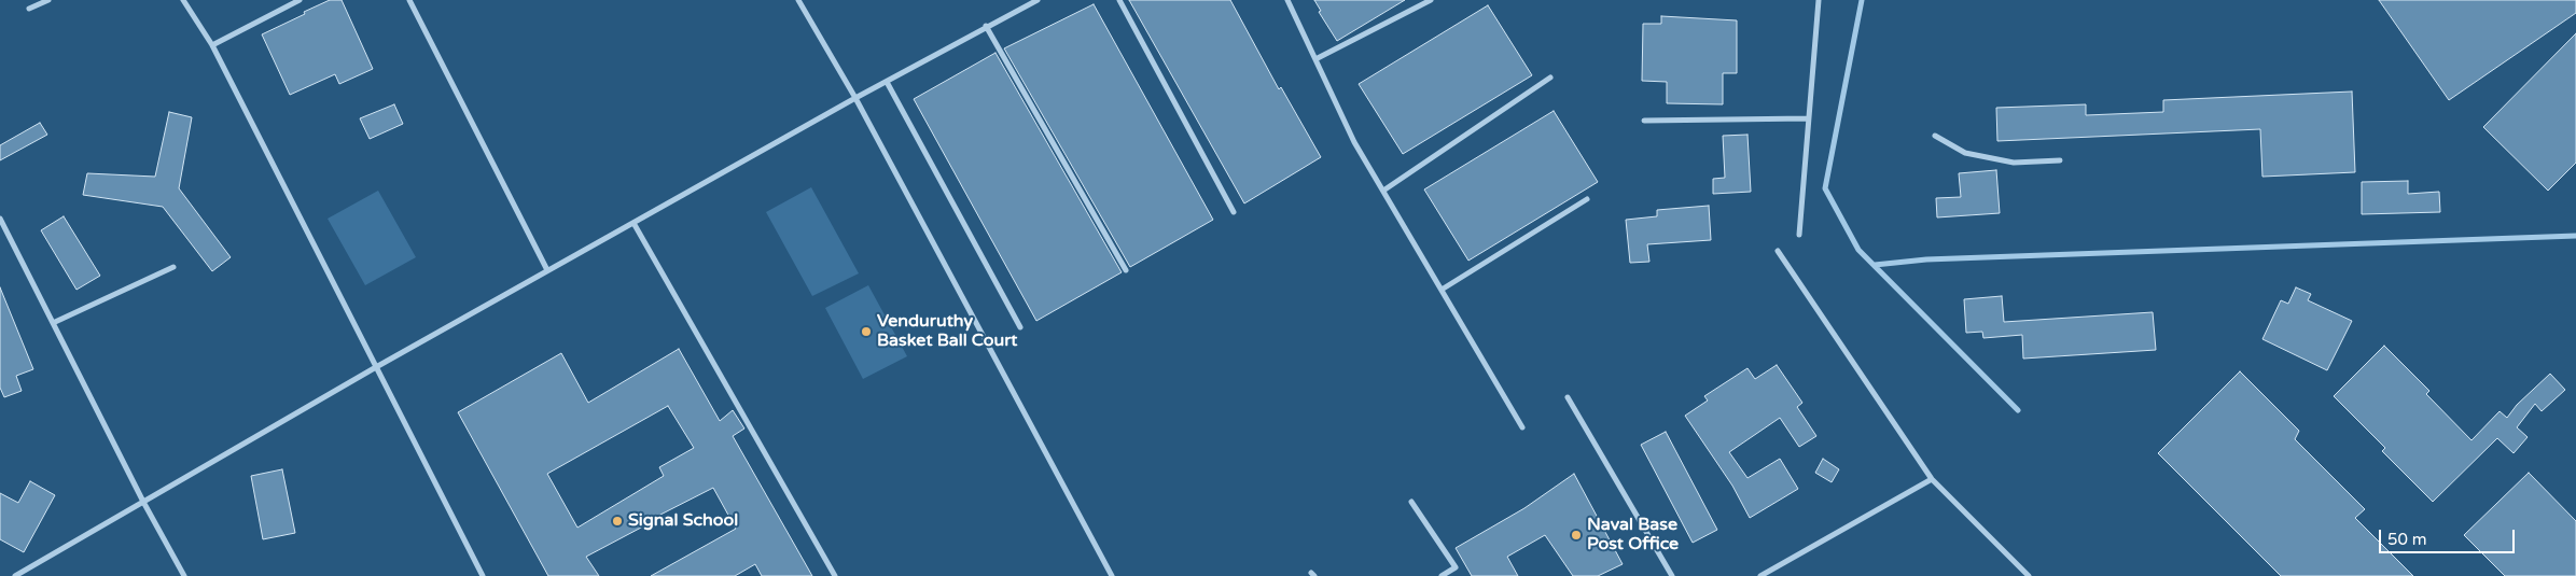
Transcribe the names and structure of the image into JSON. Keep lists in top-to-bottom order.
{
  "places": ["Venduruthy Basket Ball Court", "Signal School", "Naval Base Post Office"],
  "scale_bar": "50 m"
}
